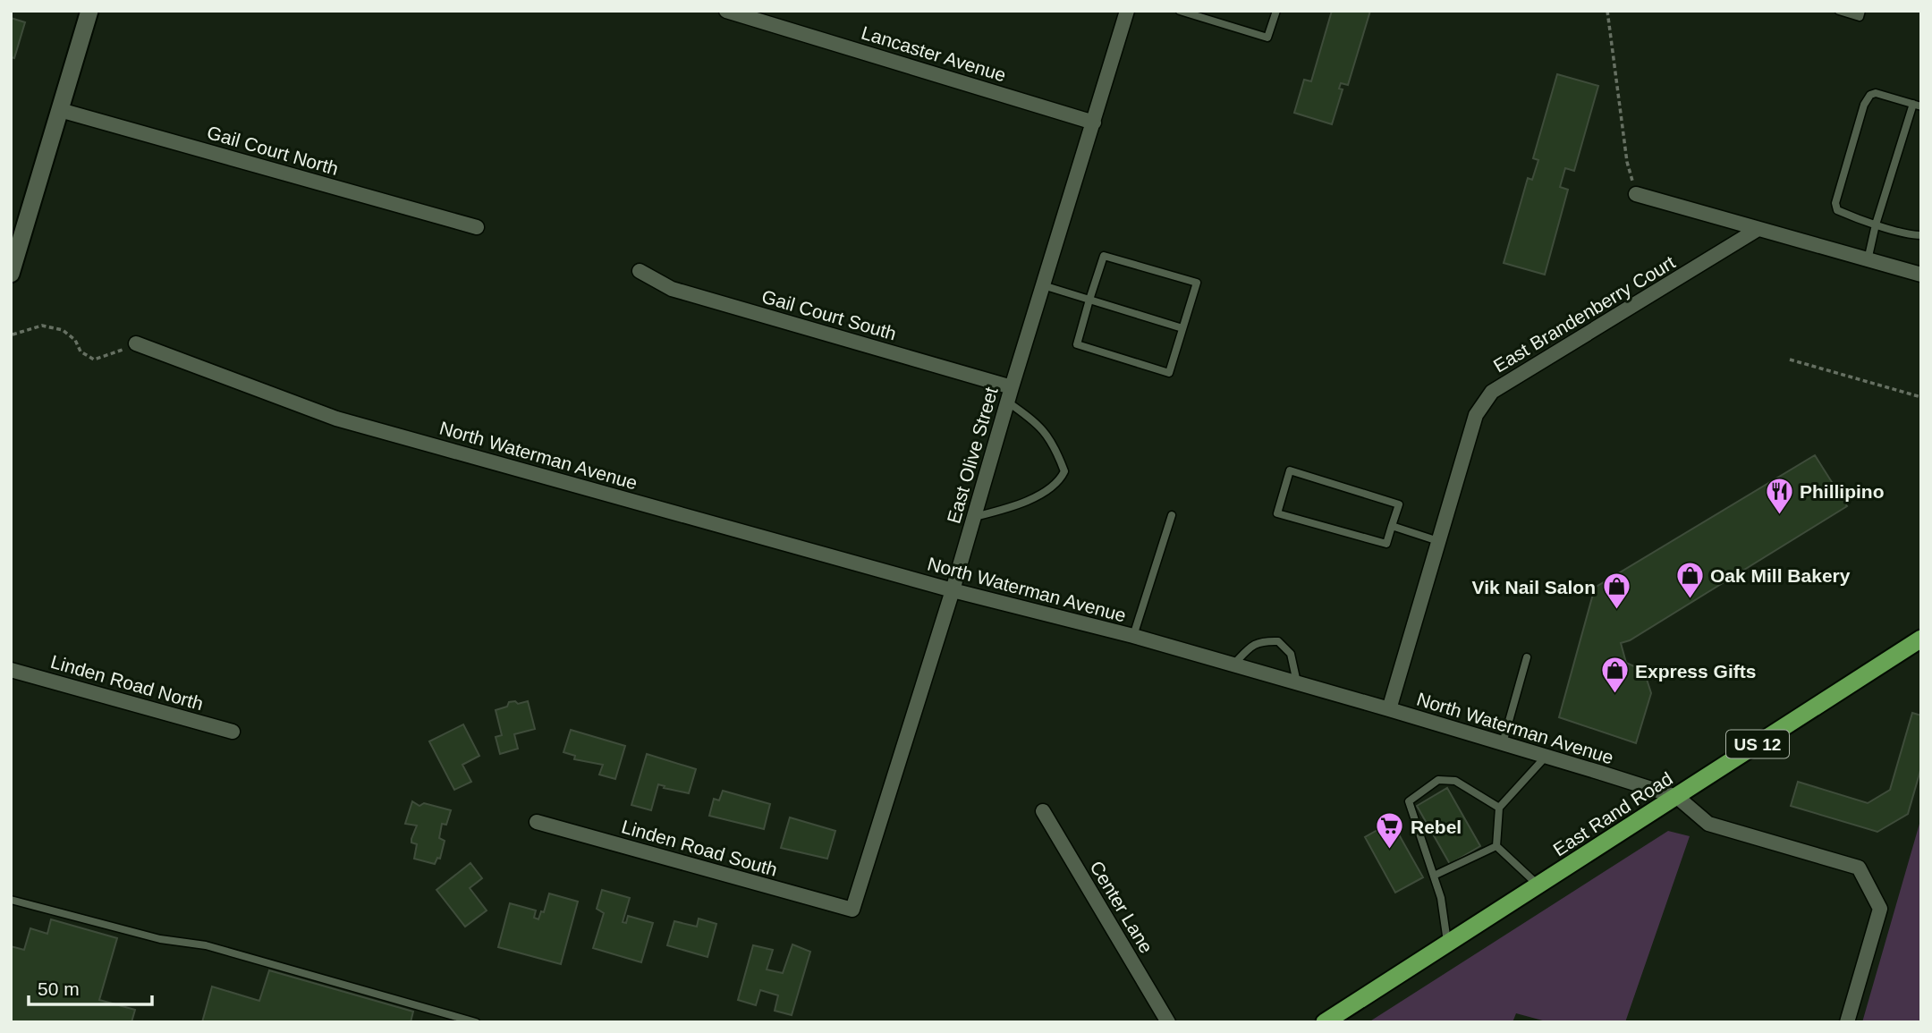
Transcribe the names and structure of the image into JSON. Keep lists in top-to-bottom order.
{
  "streets": {
    "main road": ["US 12", "East Rand Road"],
    "street": [
      "Lancaster Avenue",
      "Gail Court North",
      "East Brandenberry Court",
      "Gail Court South",
      "North Waterman Avenue",
      "East Olive Street",
      "Linden Road North",
      "Linden Road South",
      "Center Lane"
    ]
  },
  "crossings": [
    ["Lancaster Avenue", "East Olive Street"],
    ["East Brandenberry Court", "North Waterman Avenue"],
    ["Gail Court South", "East Olive Street"],
    ["North Waterman Avenue", "East Olive Street"],
    ["North Waterman Avenue", "East Rand Road"],
    ["East Olive Street", "Linden Road South"]
  ],
  "places": {
    "restaurant": ["Phillipino"],
    "shop": ["Oak Mill Bakery", "Vik Nail Salon", "Express Gifts"],
    "supermarket": ["Rebel"]
  },
  "scale_bar": "50 m"
}
